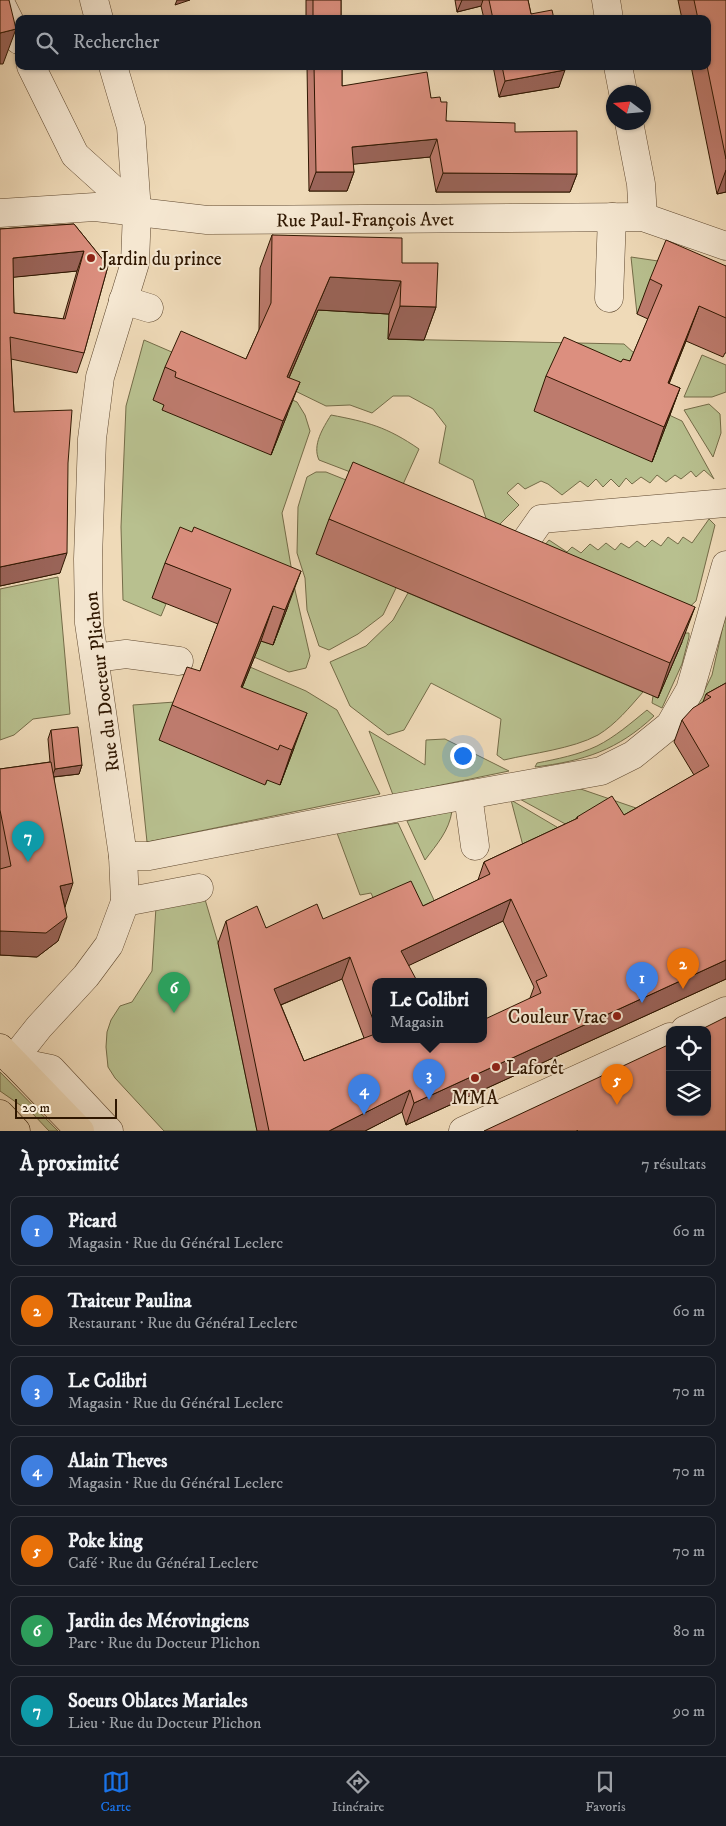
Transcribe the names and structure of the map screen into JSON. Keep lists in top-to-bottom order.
{
  "streets": {
    "street": ["Rue Paul-François Avet", "Rue du Docteur Plichon"]
  },
  "crossings": [
    ["Rue Paul-François Avet", "Rue du Docteur Plichon"]
  ],
  "places": [
    "Jardin du prince",
    "Couleur Vrac",
    "Laforêt",
    "MMA"
  ],
  "scale_bar": "20 m",
  "north": "left",
  "page": {
    "search": "Rechercher",
    "pins": [
      "7",
      "2",
      "1",
      "6",
      "3",
      "5",
      "4"
    ],
    "popup": ["Le Colibri", "Magasin"],
    "scale": "20 m",
    "heading": ["À proximité", "7 résultats"],
    "list": [
      {
        "mark": "1",
        "name": "Picard",
        "note": "Magasin · Rue du Général Leclerc",
        "value": "60 m"
      },
      {
        "mark": "2",
        "name": "Traiteur Paulina",
        "note": "Restaurant · Rue du Général Leclerc",
        "value": "60 m"
      },
      {
        "mark": "3",
        "name": "Le Colibri",
        "note": "Magasin · Rue du Général Leclerc",
        "value": "70 m"
      },
      {
        "mark": "4",
        "name": "Alain Theves",
        "note": "Magasin · Rue du Général Leclerc",
        "value": "70 m"
      },
      {
        "mark": "5",
        "name": "Poke king",
        "note": "Café · Rue du Général Leclerc",
        "value": "70 m"
      },
      {
        "mark": "6",
        "name": "Jardin des Mérovingiens",
        "note": "Parc · Rue du Docteur Plichon",
        "value": "80 m"
      },
      {
        "mark": "7",
        "name": "Soeurs Oblates Mariales",
        "note": "Lieu · Rue du Docteur Plichon",
        "value": "90 m"
      }
    ],
    "nav": ["Carte", "Itinéraire", "Favoris"]
  }
}
